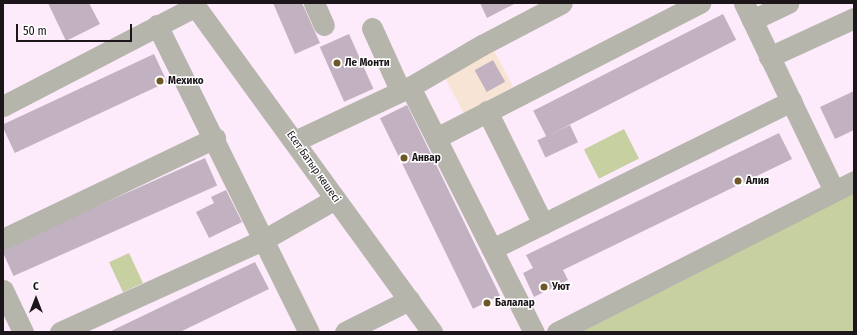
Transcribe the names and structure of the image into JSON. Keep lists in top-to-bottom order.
{
  "streets": {
    "street": ["Есет Батыр көшесі"]
  },
  "places": [
    "Ле Монти",
    "Мехико",
    "Анвар",
    "Алия",
    "Уют",
    "Балалар"
  ],
  "scale_bar": "50 m",
  "north": "top"
}
